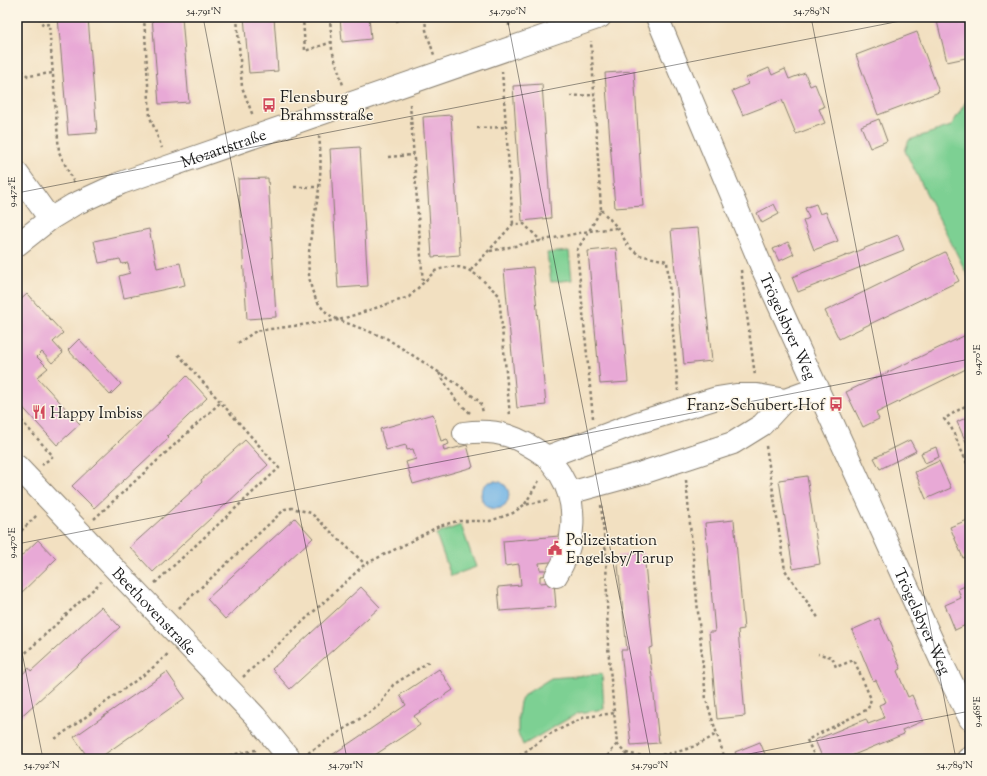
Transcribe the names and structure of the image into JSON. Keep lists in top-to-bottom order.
{
  "streets": {
    "street": ["Mozartstraße", "Trögelsbyer Weg", "Beethovenstraße"]
  },
  "places": {
    "bus stop": ["Flensburg Brahmsstraße", "Franz-Schubert-Hof"],
    "restaurant": ["Happy Imbiss"],
    "public building": ["Polizeistation Engelsby/Tarup"]
  },
  "coordinates": [
    "54.791°N",
    "54.790°N",
    "54.789°N",
    "9.472°E",
    "9.470°E",
    "9.468°E",
    "54.792°N"
  ]
}
